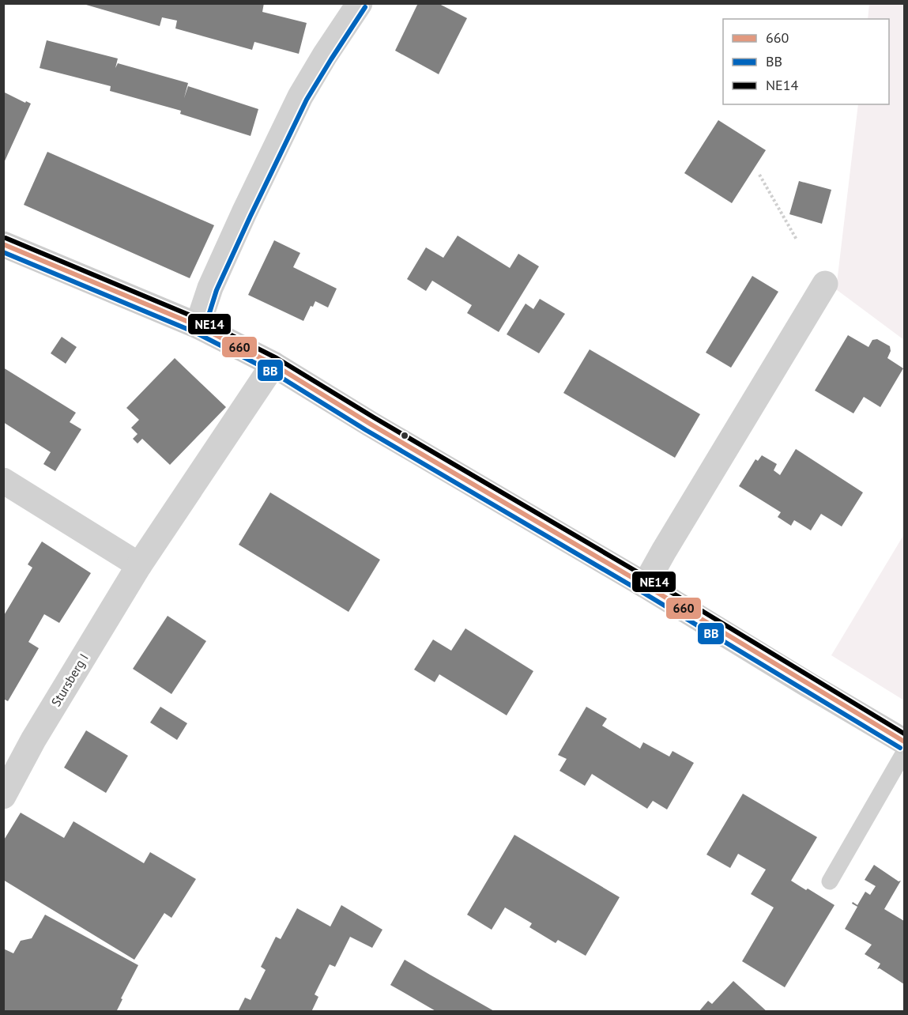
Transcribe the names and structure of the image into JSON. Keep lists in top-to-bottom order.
{
  "streets": {
    "street": ["Stursberg I"]
  },
  "lines": ["transit line BB", "transit line NE14", "transit line 660"],
  "legend": ["660", "BB", "NE14"]
}
